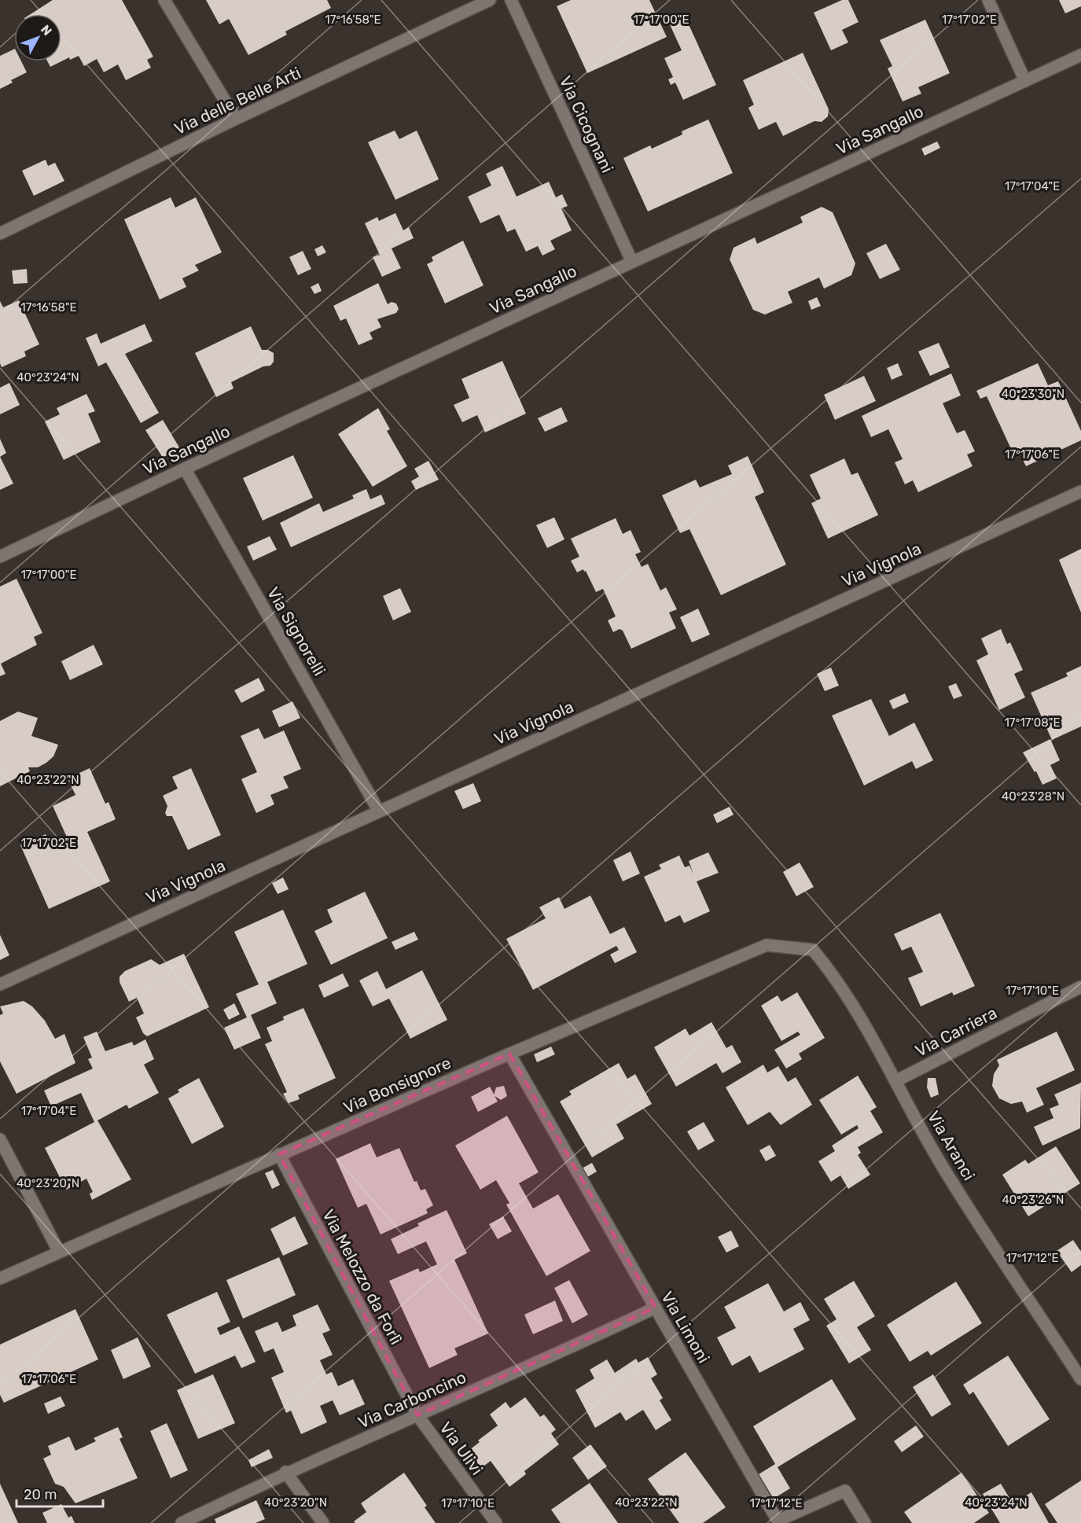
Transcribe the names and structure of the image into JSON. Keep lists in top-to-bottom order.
{
  "streets": {
    "street": [
      "Via delle Belle Arti",
      "Via Cicognani",
      "Via Sangallo",
      "Via Vignola",
      "Via Signorelli",
      "Via Carriera",
      "Via Bonsignore",
      "Via Aranci",
      "Via Melozzo da Forlì",
      "Via Limoni",
      "Via Carboncino",
      "Via Ulivi"
    ]
  },
  "crossings": [
    ["Via Cicognani", "Via Sangallo"],
    ["Via Sangallo", "Via Signorelli"],
    ["Via Vignola", "Via Signorelli"],
    ["Via Carriera", "Via Aranci"],
    ["Via Bonsignore", "Via Aranci"],
    ["Via Bonsignore", "Via Melozzo da Forlì"],
    ["Via Bonsignore", "Via Limoni"],
    ["Via Melozzo da Forlì", "Via Carboncino"],
    ["Via Melozzo da Forlì", "Via Ulivi"],
    ["Via Limoni", "Via Carboncino"],
    ["Via Carboncino", "Via Ulivi"]
  ],
  "scale_bar": "20 m",
  "north": "top right",
  "coordinates": [
    "17°16'58\"E",
    "17°17'00\"E",
    "17°17'02\"E",
    "17°17'04\"E",
    "40°23'24\"N",
    "40°23'30\"N",
    "17°17'06\"E",
    "17°17'08\"E",
    "40°23'22\"N",
    "40°23'28\"N",
    "17°17'10\"E",
    "40°23'20\"N",
    "40°23'26\"N",
    "17°17'12\"E"
  ]
}
